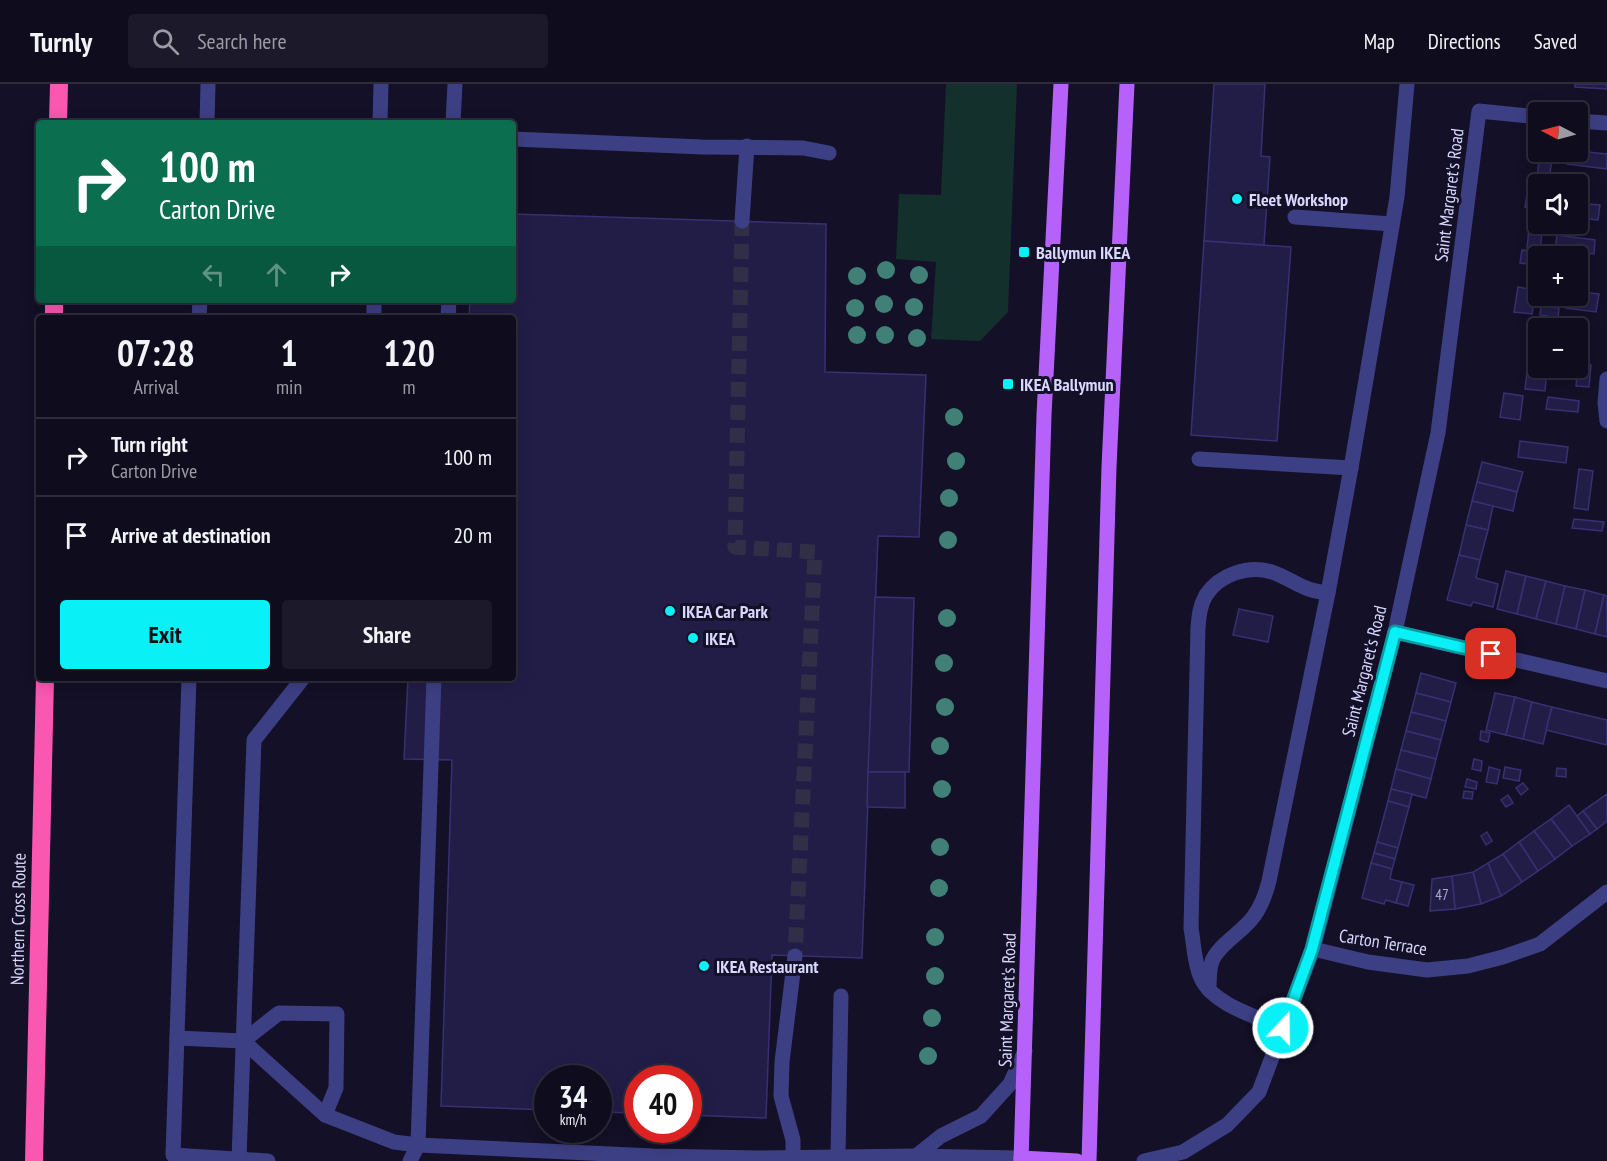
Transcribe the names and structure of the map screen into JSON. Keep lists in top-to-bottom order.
{
  "streets": {
    "highway": ["Northern Cross Route"],
    "main road": ["Saint Margaret's Road"],
    "street": ["Carton Terrace"]
  },
  "crossings": [
    ["Saint Margaret's Road", "Carton Terrace"]
  ],
  "places": {
    "other": [
      "Fleet Workshop",
      "IKEA Car Park",
      "IKEA",
      "IKEA Restaurant"
    ],
    "transit": ["Ballymun IKEA", "IKEA Ballymun"]
  },
  "house_numbers": ["47"],
  "north": "left",
  "page": {
    "header": "Turnly",
    "search": "Search here",
    "nav": ["Map", "Directions", "Saved"],
    "map_buttons": ["+", "−"],
    "turn": ["100 m", "Carton Drive"],
    "eta": [
      "07:28",
      "Arrival",
      "1",
      "min",
      "120",
      "m"
    ],
    "list": [
      {
        "name": "Turn right",
        "note": "Carton Drive",
        "value": "100 m"
      },
      {
        "name": "Arrive at destination",
        "value": "20 m"
      }
    ],
    "buttons": ["Exit", "Share"],
    "speed": "34 km/h",
    "limit": "40"
  }
}
